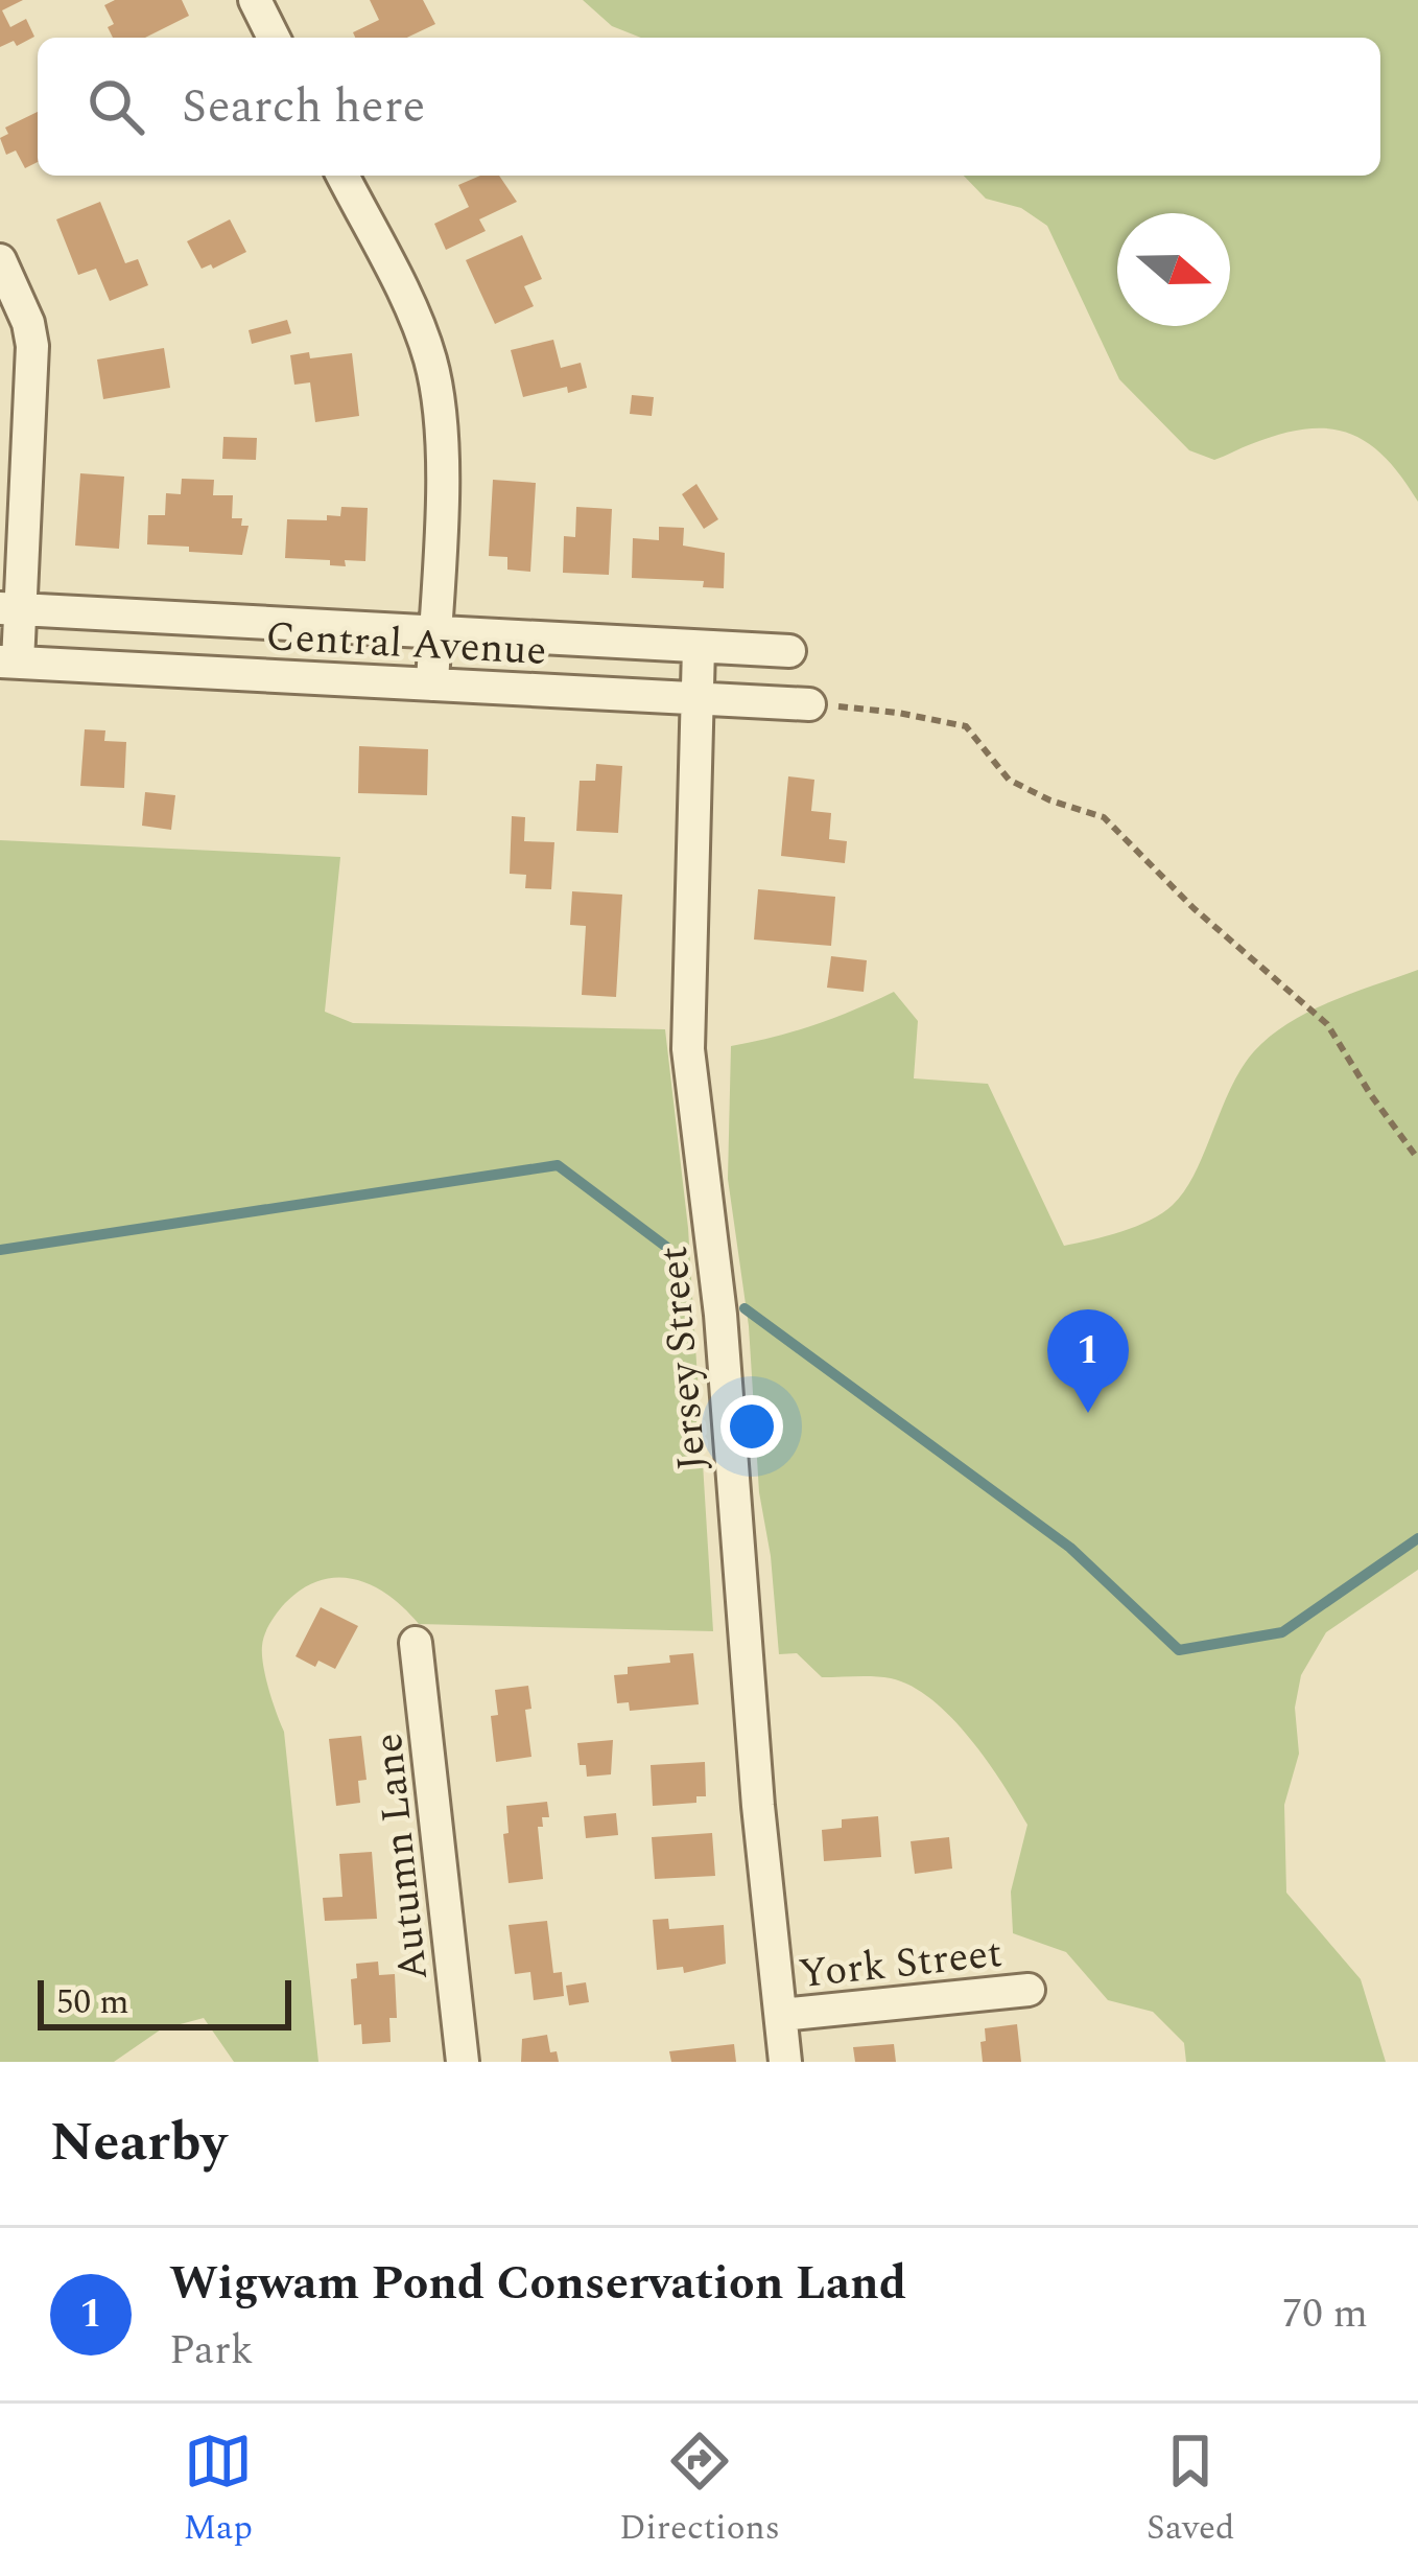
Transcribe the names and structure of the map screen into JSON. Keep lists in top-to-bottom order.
{
  "streets": {
    "street": [
      "Central Avenue",
      "Jersey Street",
      "Autumn Lane",
      "York Street"
    ]
  },
  "crossings": [
    ["Central Avenue", "Jersey Street"],
    ["Jersey Street", "York Street"]
  ],
  "scale_bar": "50 m",
  "north": "right",
  "page": {
    "search": "Search here",
    "pins": "1",
    "scale": "50 m",
    "heading": "Nearby",
    "list": [
      {
        "mark": "1",
        "name": "Wigwam Pond Conservation Land",
        "note": "Park",
        "value": "70 m"
      }
    ],
    "nav": ["Map", "Directions", "Saved"]
  }
}
